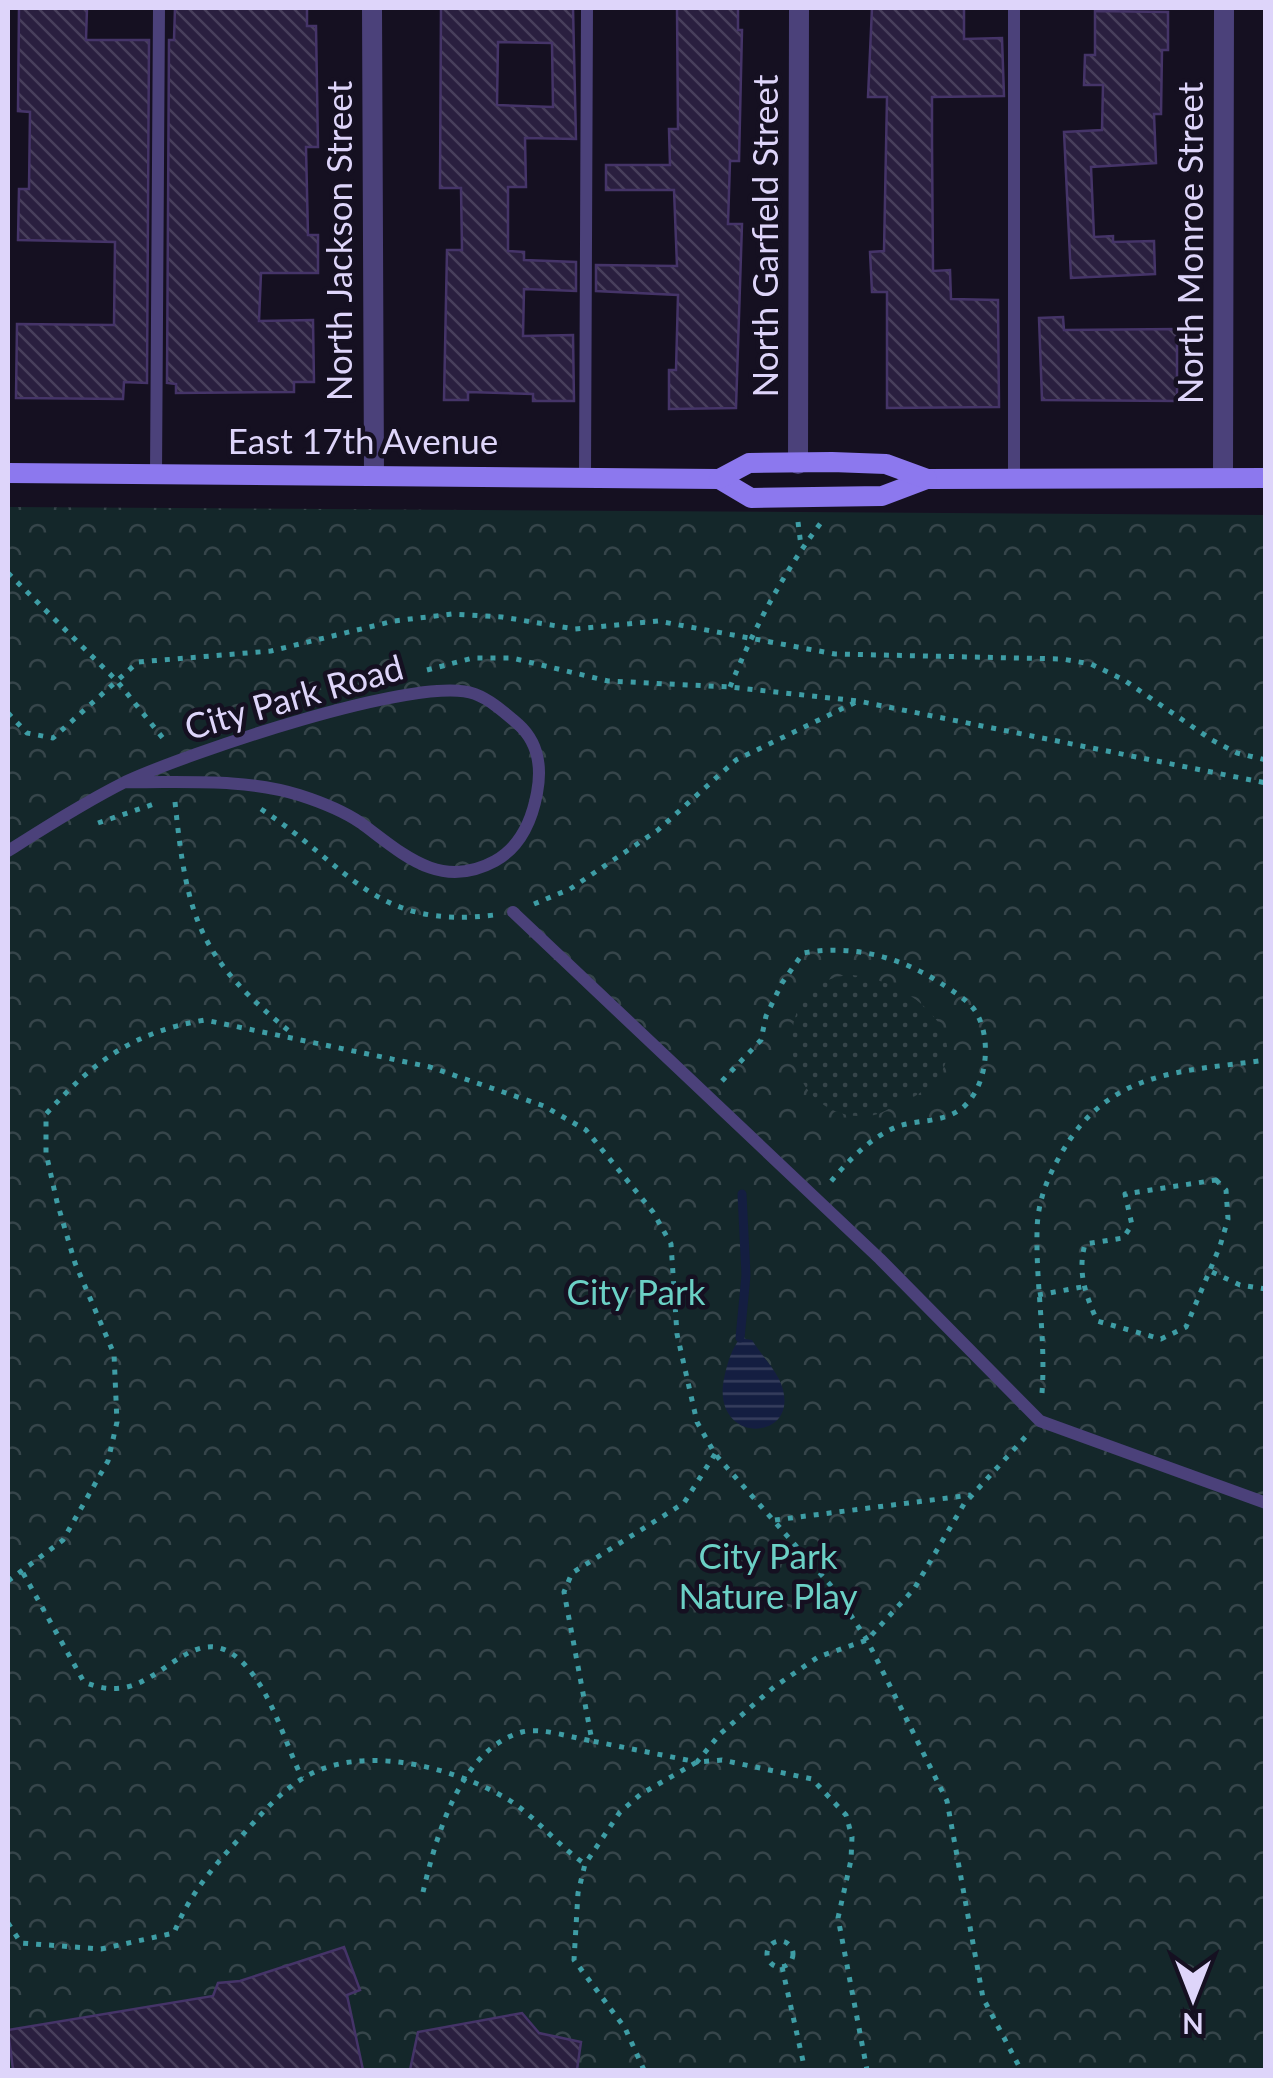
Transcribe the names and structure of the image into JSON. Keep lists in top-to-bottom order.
{
  "streets": {
    "main road": ["East 17th Avenue"],
    "street": ["North Garfield Street", "North Jackson Street", "North Monroe Street"],
    "lane": ["City Park Road"]
  },
  "crossings": [
    ["North Garfield Street", "East 17th Avenue"],
    ["North Jackson Street", "East 17th Avenue"],
    ["North Monroe Street", "East 17th Avenue"]
  ],
  "parks": ["City Park", "City Park Nature Play"],
  "north": "bottom"
}
